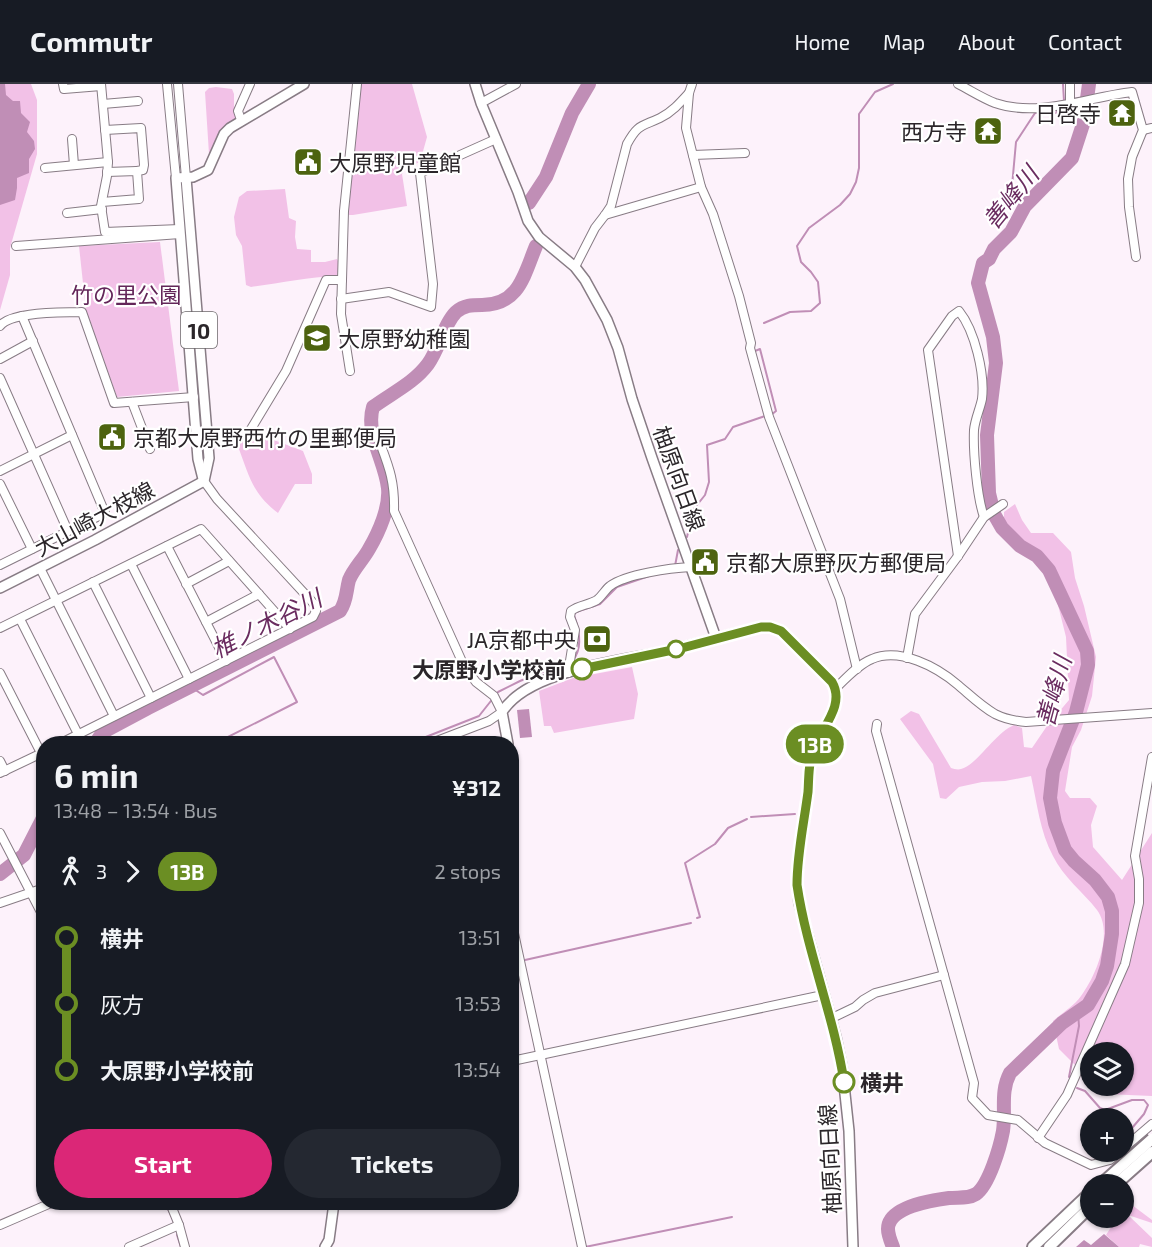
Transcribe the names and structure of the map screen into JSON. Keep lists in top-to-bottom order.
{
  "streets": {
    "main road": ["10", "柚原向日線", "大山崎大枝線"]
  },
  "crossings": [
    ["10", "大山崎大枝線"]
  ],
  "water": ["善峰川", "椎ノ木谷川"],
  "parks": ["竹の里公園"],
  "places": {
    "temple": ["日啓寺", "西方寺"],
    "public building": ["大原野児童館", "京都大原野西竹の里郵便局", "京都大原野灰方郵便局"],
    "school or university": ["大原野幼稚園"],
    "bank": ["JA京都中央"],
    "other": ["大原野小学校前", "横井"]
  },
  "lines": ["bus line 13B"],
  "page": {
    "header": "Commutr",
    "nav": [
      "Home",
      "Map",
      "About",
      "Contact"
    ],
    "on_map": "13B",
    "heading": ["6 min", "13:48 – 13:54 · Bus", "¥312"],
    "legs": ["3", "13B", "2 stops"],
    "list": [
      {
        "name": "横井",
        "value": "13:51"
      },
      {
        "name": "灰方",
        "value": "13:53"
      },
      {
        "name": "大原野小学校前",
        "value": "13:54"
      }
    ],
    "map_buttons": ["+", "−"],
    "buttons": ["Start", "Tickets"]
  }
}
